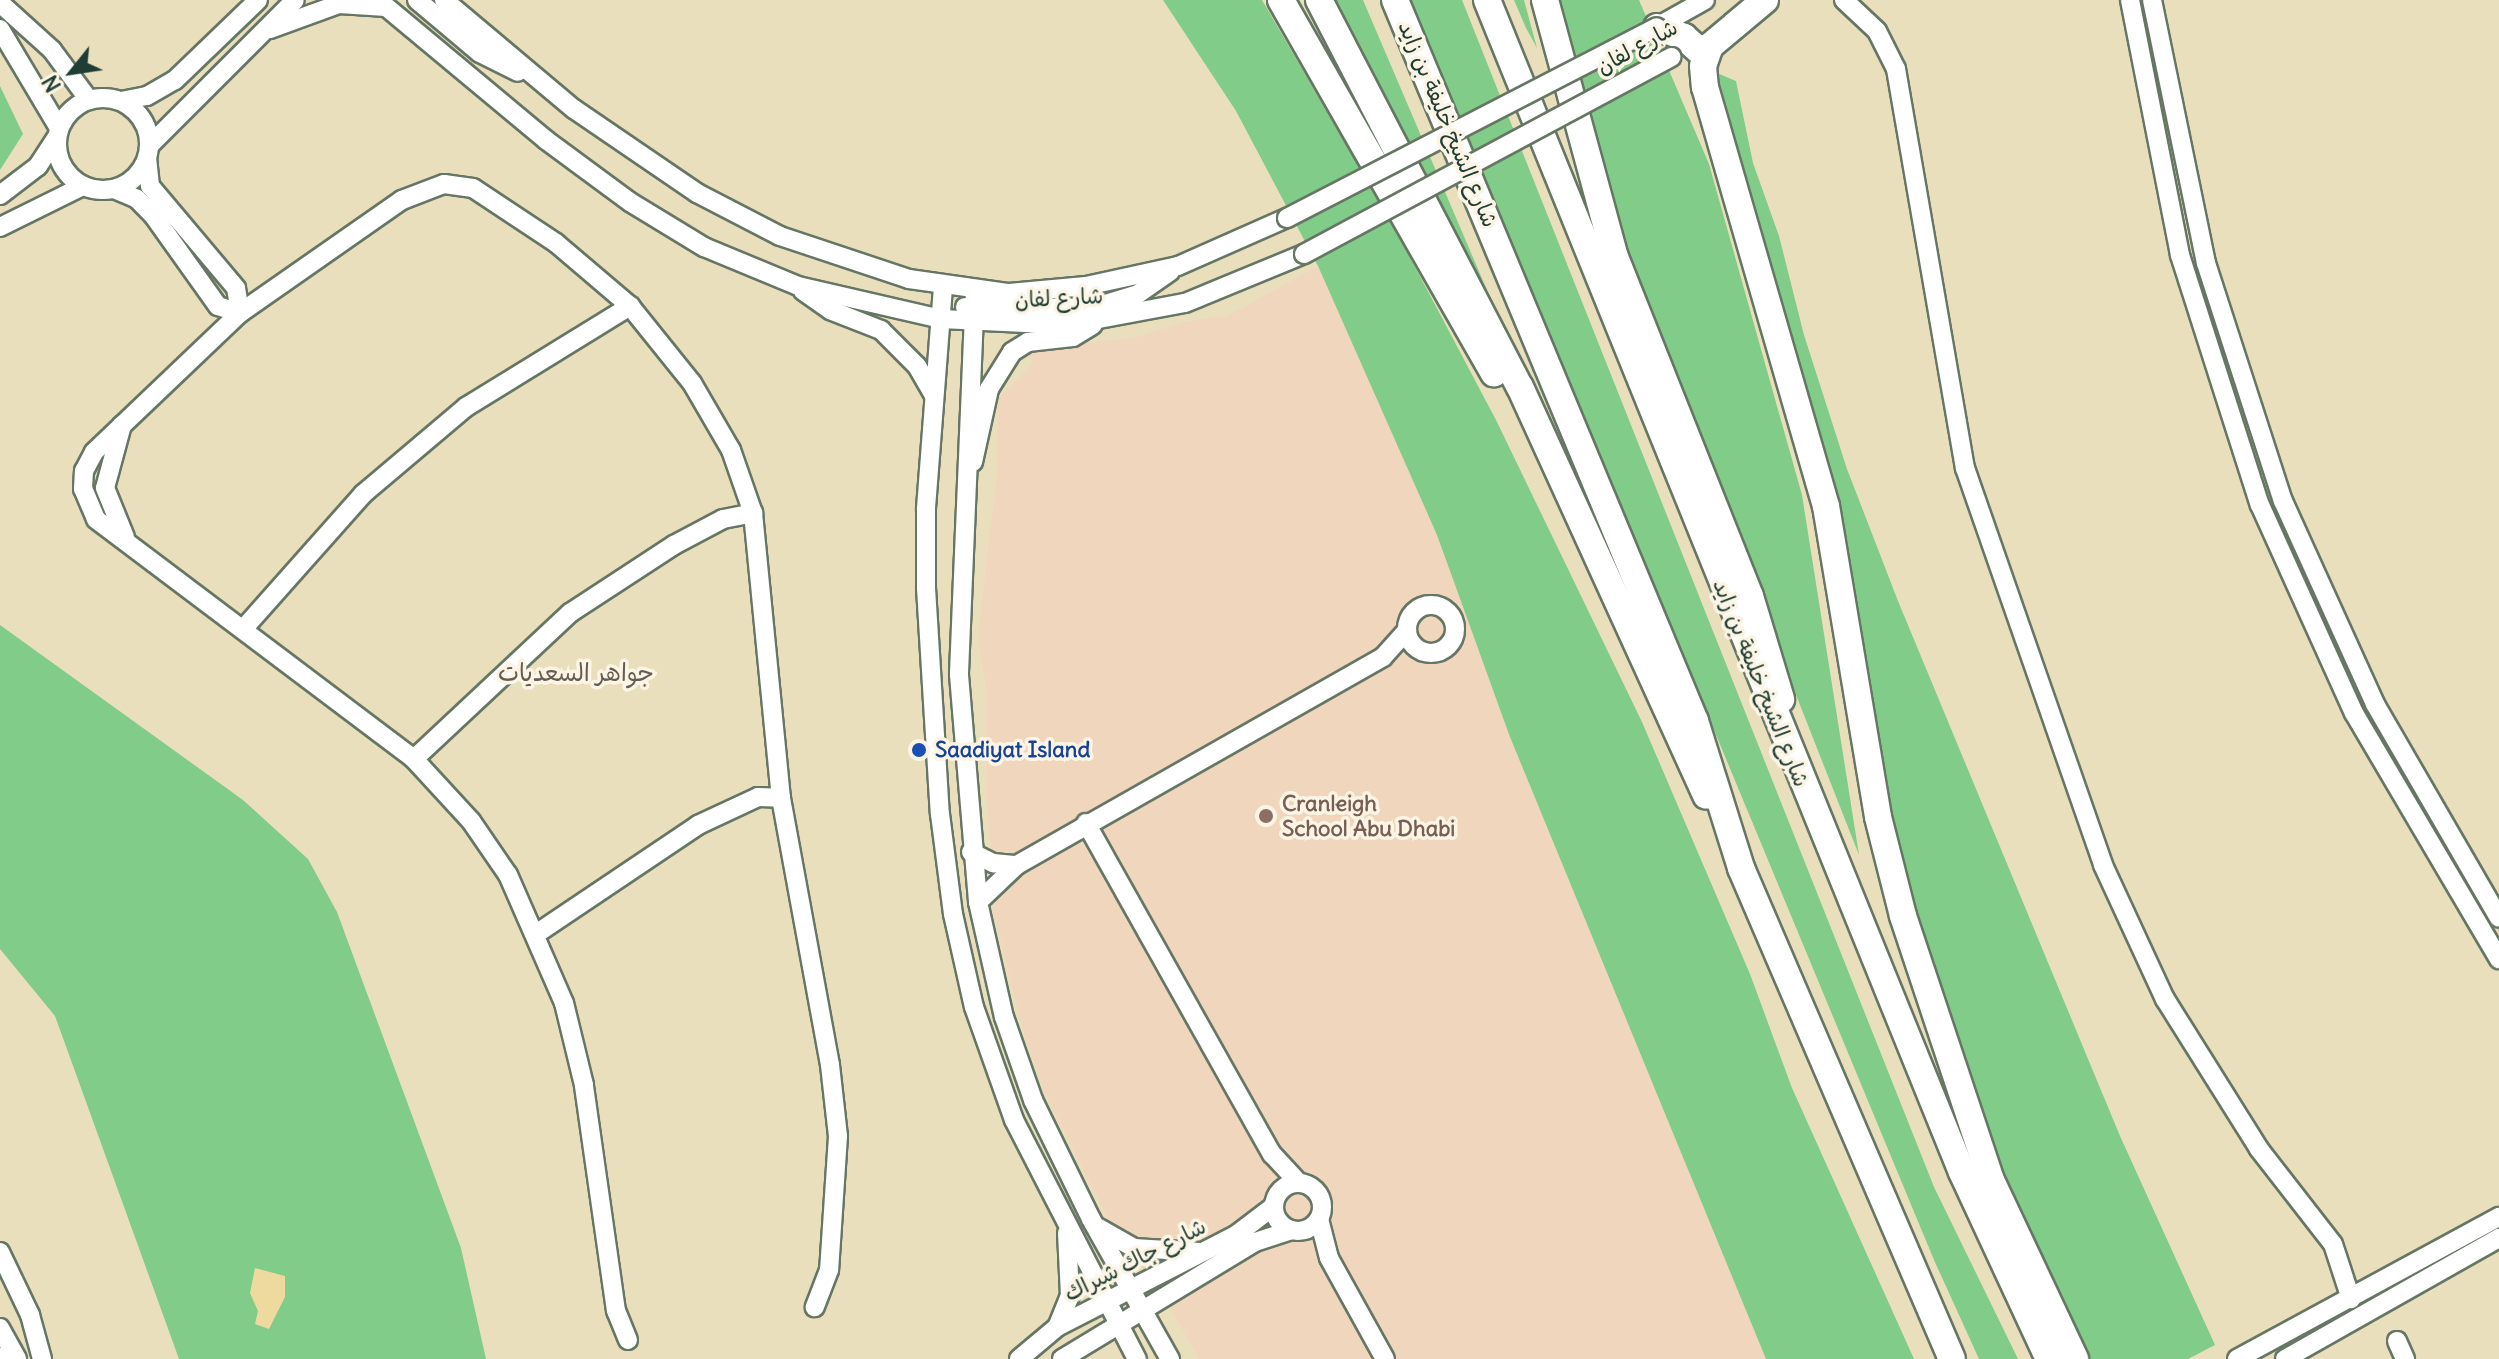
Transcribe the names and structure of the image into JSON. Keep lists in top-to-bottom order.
{
  "streets": {
    "highway": ["شارع الشيخ خليفة بن زايد"],
    "street": ["شارع لفان", "شارع جاك شيراك"]
  },
  "districts": ["جواهر السعديات"],
  "places": ["Saadiyat Island", "Cranleigh School Abu Dhabi"],
  "north": "bottom left"
}
